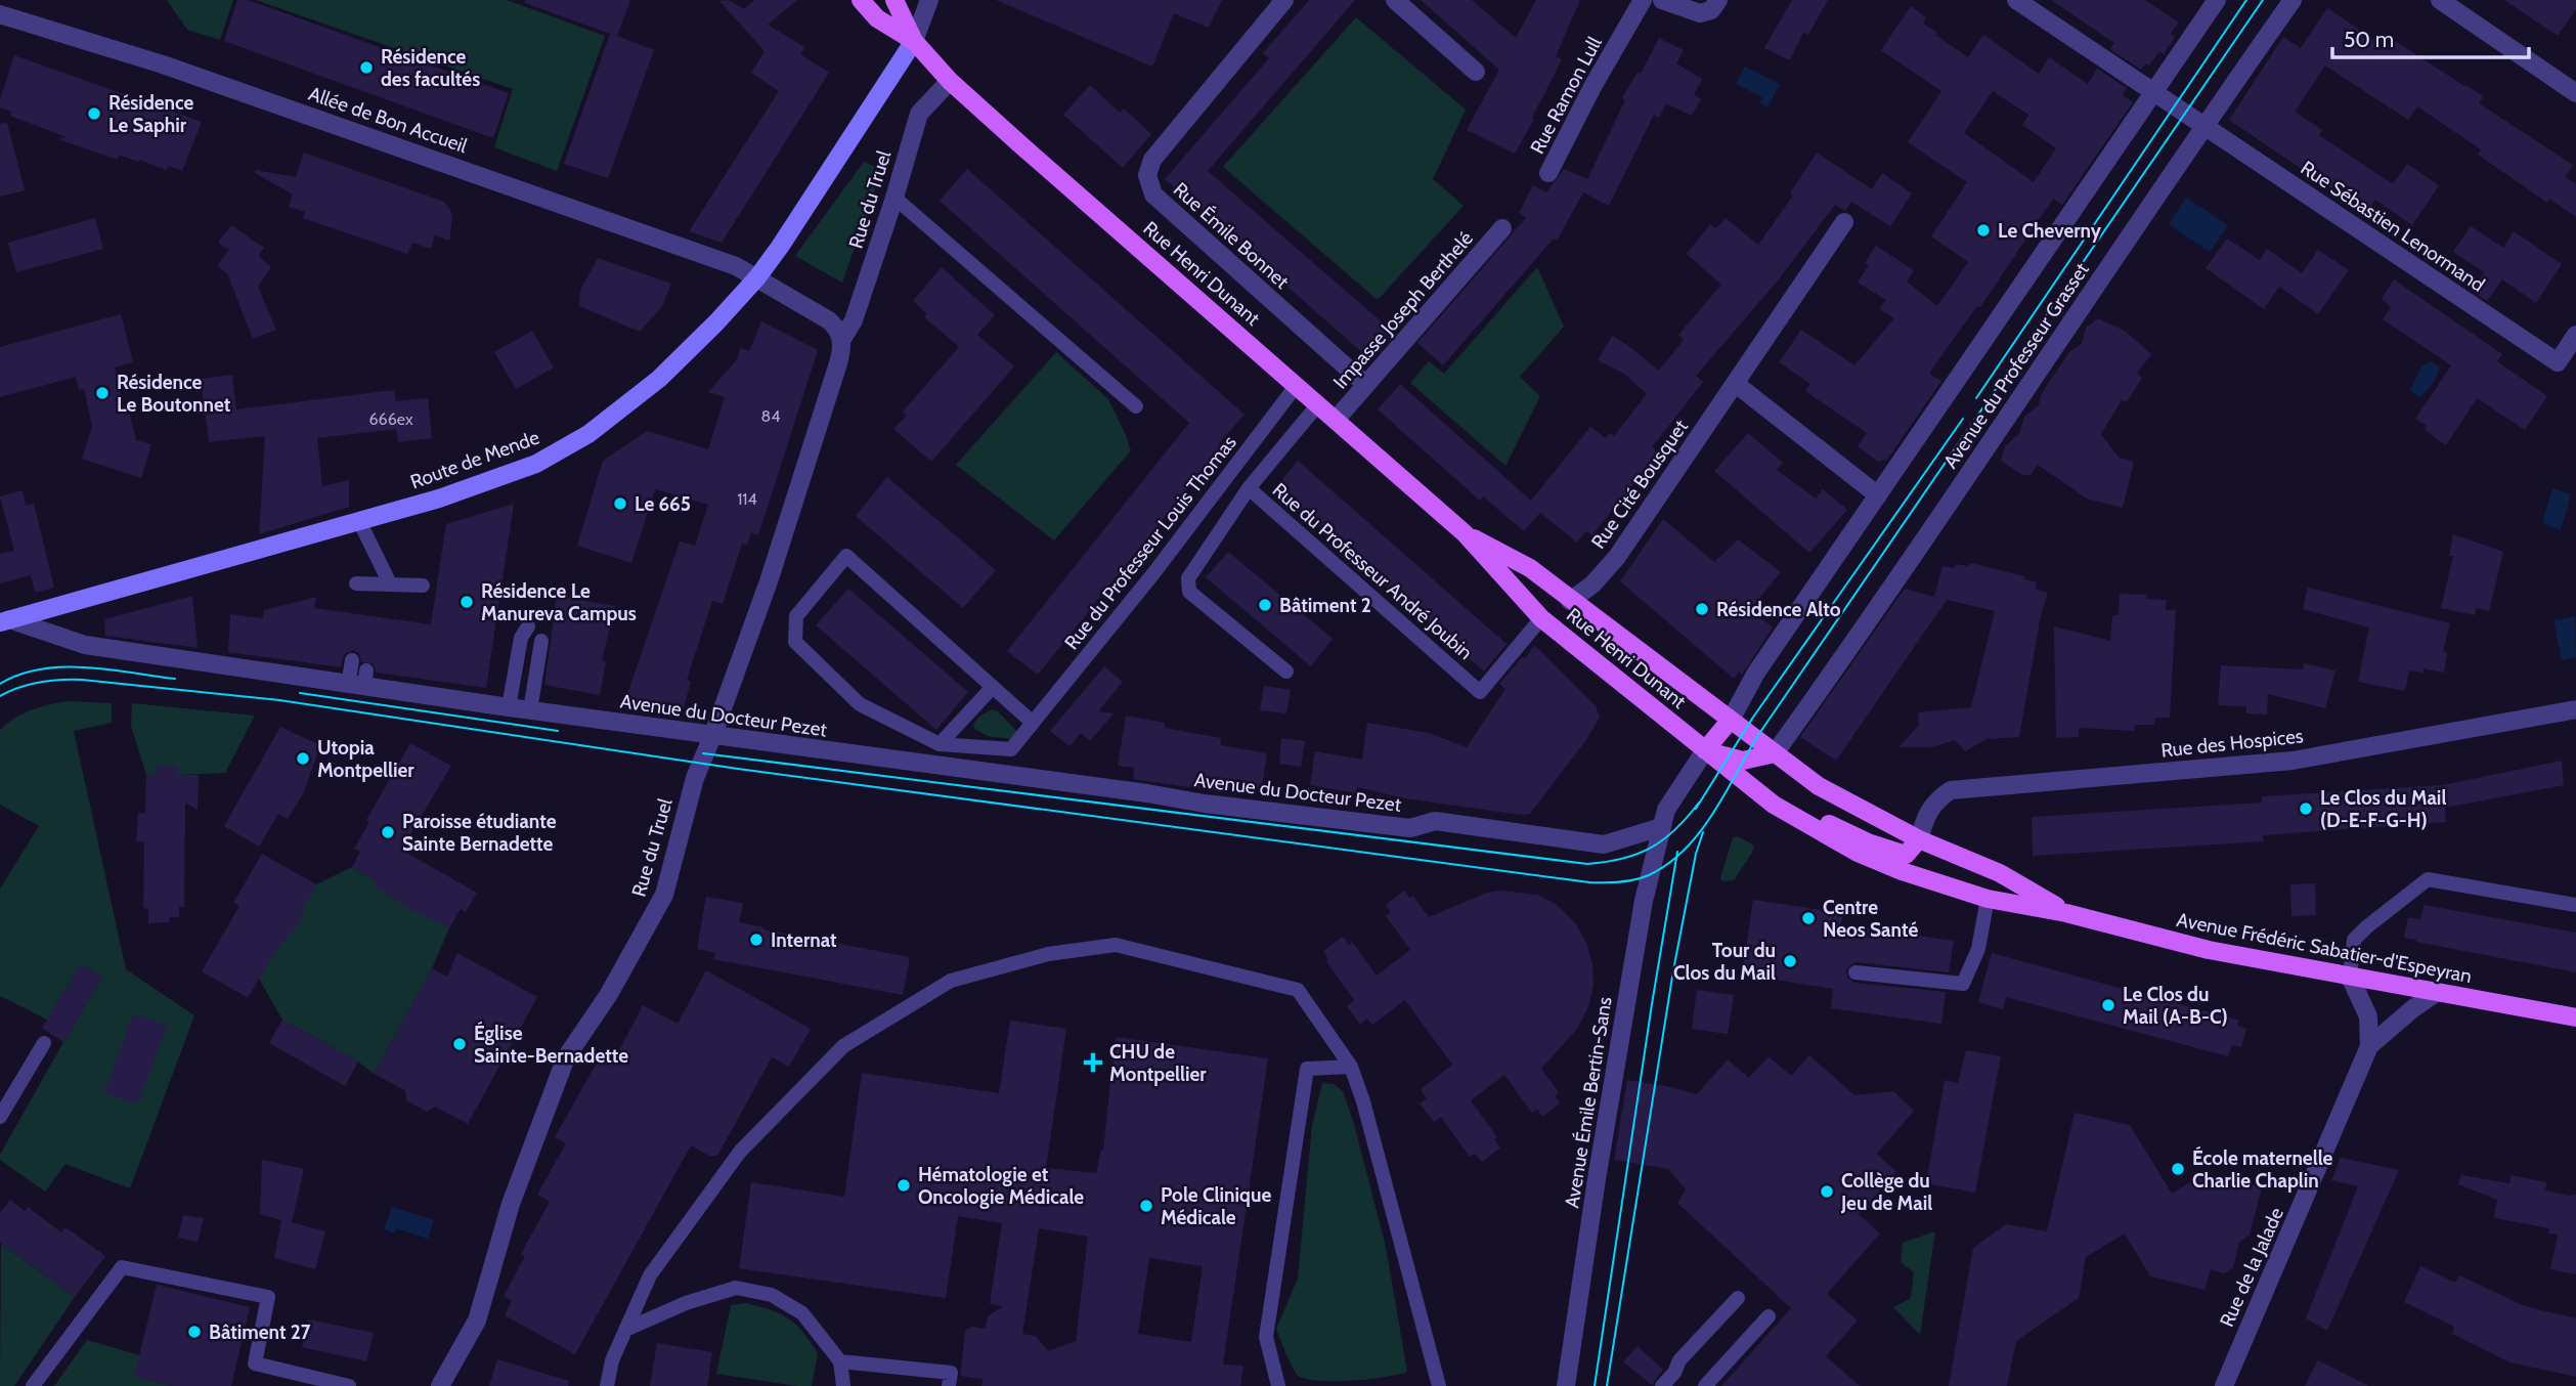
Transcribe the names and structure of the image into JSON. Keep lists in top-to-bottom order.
{
  "streets": {
    "main road": ["Rue Henri Dunant", "Route de Mende", "Avenue Frédéric Sabatier-d'Espeyran"],
    "street": [
      "Rue Ramon Lull",
      "Allée de Bon Accueil",
      "Rue du Truel",
      "Rue Sébastien Lenormand",
      "Rue Émile Bonnet",
      "Impasse Joseph Berthelé",
      "Avenue du Professeur Grasset",
      "Rue Cité Bousquet",
      "Avenue du Docteur Pezet",
      "Rue des Hospices",
      "Avenue Émile Bertin-Sans",
      "Rue de la Jalade"
    ],
    "lane": ["Rue du Professeur Louis Thomas", "Rue du Professeur André Joubin"]
  },
  "crossings": [
    ["Allée de Bon Accueil", "Route de Mende"],
    ["Rue du Truel", "Rue Henri Dunant"],
    ["Rue du Truel", "Avenue du Docteur Pezet"],
    ["Rue Sébastien Lenormand", "Avenue du Professeur Grasset"],
    ["Rue Émile Bonnet", "Impasse Joseph Berthelé"],
    ["Rue Henri Dunant", "Impasse Joseph Berthelé"],
    ["Rue Henri Dunant", "Avenue du Professeur Grasset"],
    ["Rue Henri Dunant", "Route de Mende"],
    ["Rue Henri Dunant", "Rue Cité Bousquet"],
    ["Rue Henri Dunant", "Rue du Professeur Louis Thomas"],
    ["Rue Henri Dunant", "Rue du Professeur André Joubin"],
    ["Rue Henri Dunant", "Avenue Frédéric Sabatier-d'Espeyran"],
    ["Rue Henri Dunant", "Avenue Émile Bertin-Sans"],
    ["Avenue du Professeur Grasset", "Avenue Frédéric Sabatier-d'Espeyran"],
    ["Route de Mende", "Avenue du Docteur Pezet"],
    ["Avenue du Docteur Pezet", "Avenue Émile Bertin-Sans"],
    ["Rue des Hospices", "Avenue Frédéric Sabatier-d'Espeyran"],
    ["Avenue Frédéric Sabatier-d'Espeyran", "Avenue Émile Bertin-Sans"],
    ["Avenue Frédéric Sabatier-d'Espeyran", "Rue de la Jalade"]
  ],
  "places": {
    "other": [
      "Résidence des facultés",
      "Résidence Le Saphir",
      "Le Cheverny",
      "Résidence Le Boutonnet",
      "Le 665",
      "Résidence Le Manureva Campus",
      "Bâtiment 2",
      "Résidence Alto",
      "Utopia Montpellier",
      "Le Clos du Mail (D-E-F-G-H)",
      "Paroisse étudiante Sainte Bernadette",
      "Centre Neos Santé",
      "Internat",
      "Tour du Clos du Mail",
      "Le Clos du Mail (A-B-C)",
      "Église Sainte-Bernadette",
      "École maternelle Charlie Chaplin",
      "Hématologie et Oncologie Médicale",
      "Collège du Jeu de Mail",
      "Pole Clinique Médicale",
      "Bâtiment 27"
    ],
    "health": ["CHU de Montpellier"]
  },
  "house_numbers": ["84", "666ex", "114"],
  "scale_bar": "50 m"
}
